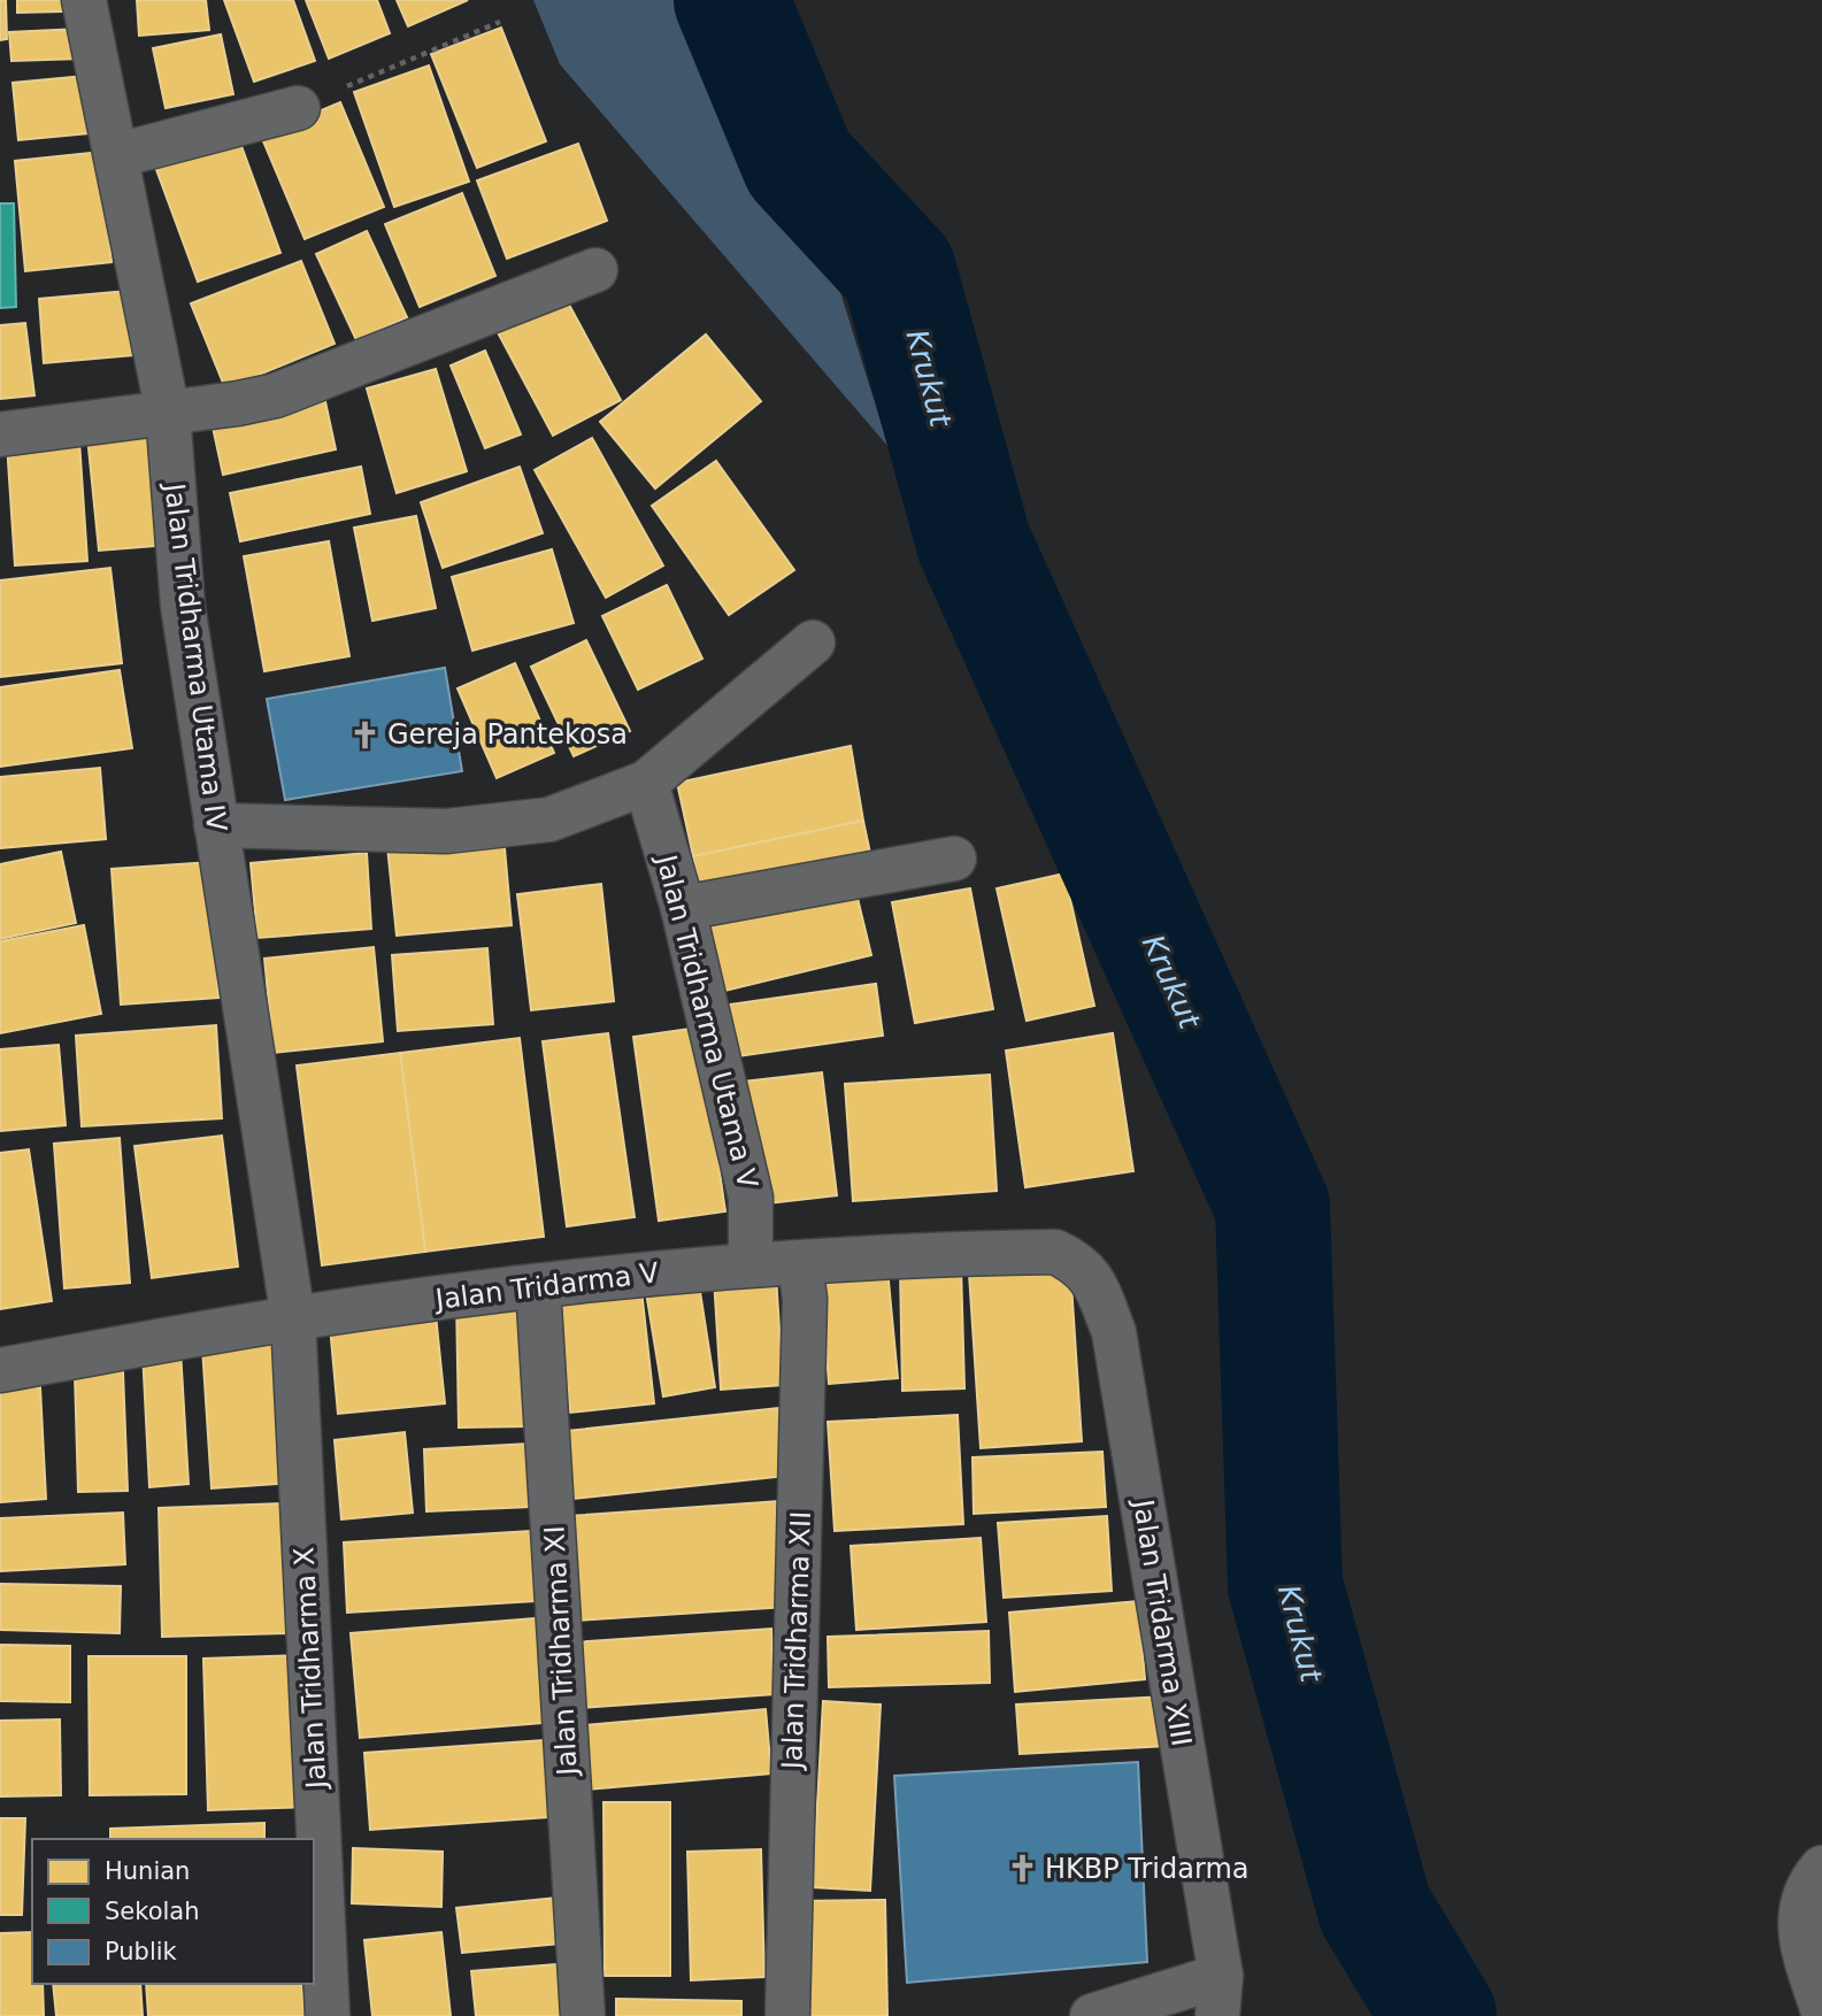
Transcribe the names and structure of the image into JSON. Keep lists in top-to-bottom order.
{
  "streets": {
    "street": [
      "Jalan Tridharma Utama IV",
      "Jalan Tridharma Utama V",
      "Jalan Tridarma V",
      "Jalan Tridarma XIII",
      "Jalan Tridharma XII",
      "Jalan Tridharma XI",
      "Jalan Tridharma X"
    ]
  },
  "crossings": [
    ["Jalan Tridharma Utama IV", "Jalan Tridarma V"],
    ["Jalan Tridharma Utama IV", "Jalan Tridharma X"],
    ["Jalan Tridharma Utama V", "Jalan Tridarma V"],
    ["Jalan Tridarma V", "Jalan Tridarma XIII"],
    ["Jalan Tridarma V", "Jalan Tridharma XII"],
    ["Jalan Tridarma V", "Jalan Tridharma XI"],
    ["Jalan Tridarma V", "Jalan Tridharma X"]
  ],
  "water": ["Krukut"],
  "places": {
    "church": ["Gereja Pantekosa", "HKBP Tridarma"]
  },
  "legend": ["Hunian", "Sekolah", "Publik"]
}
